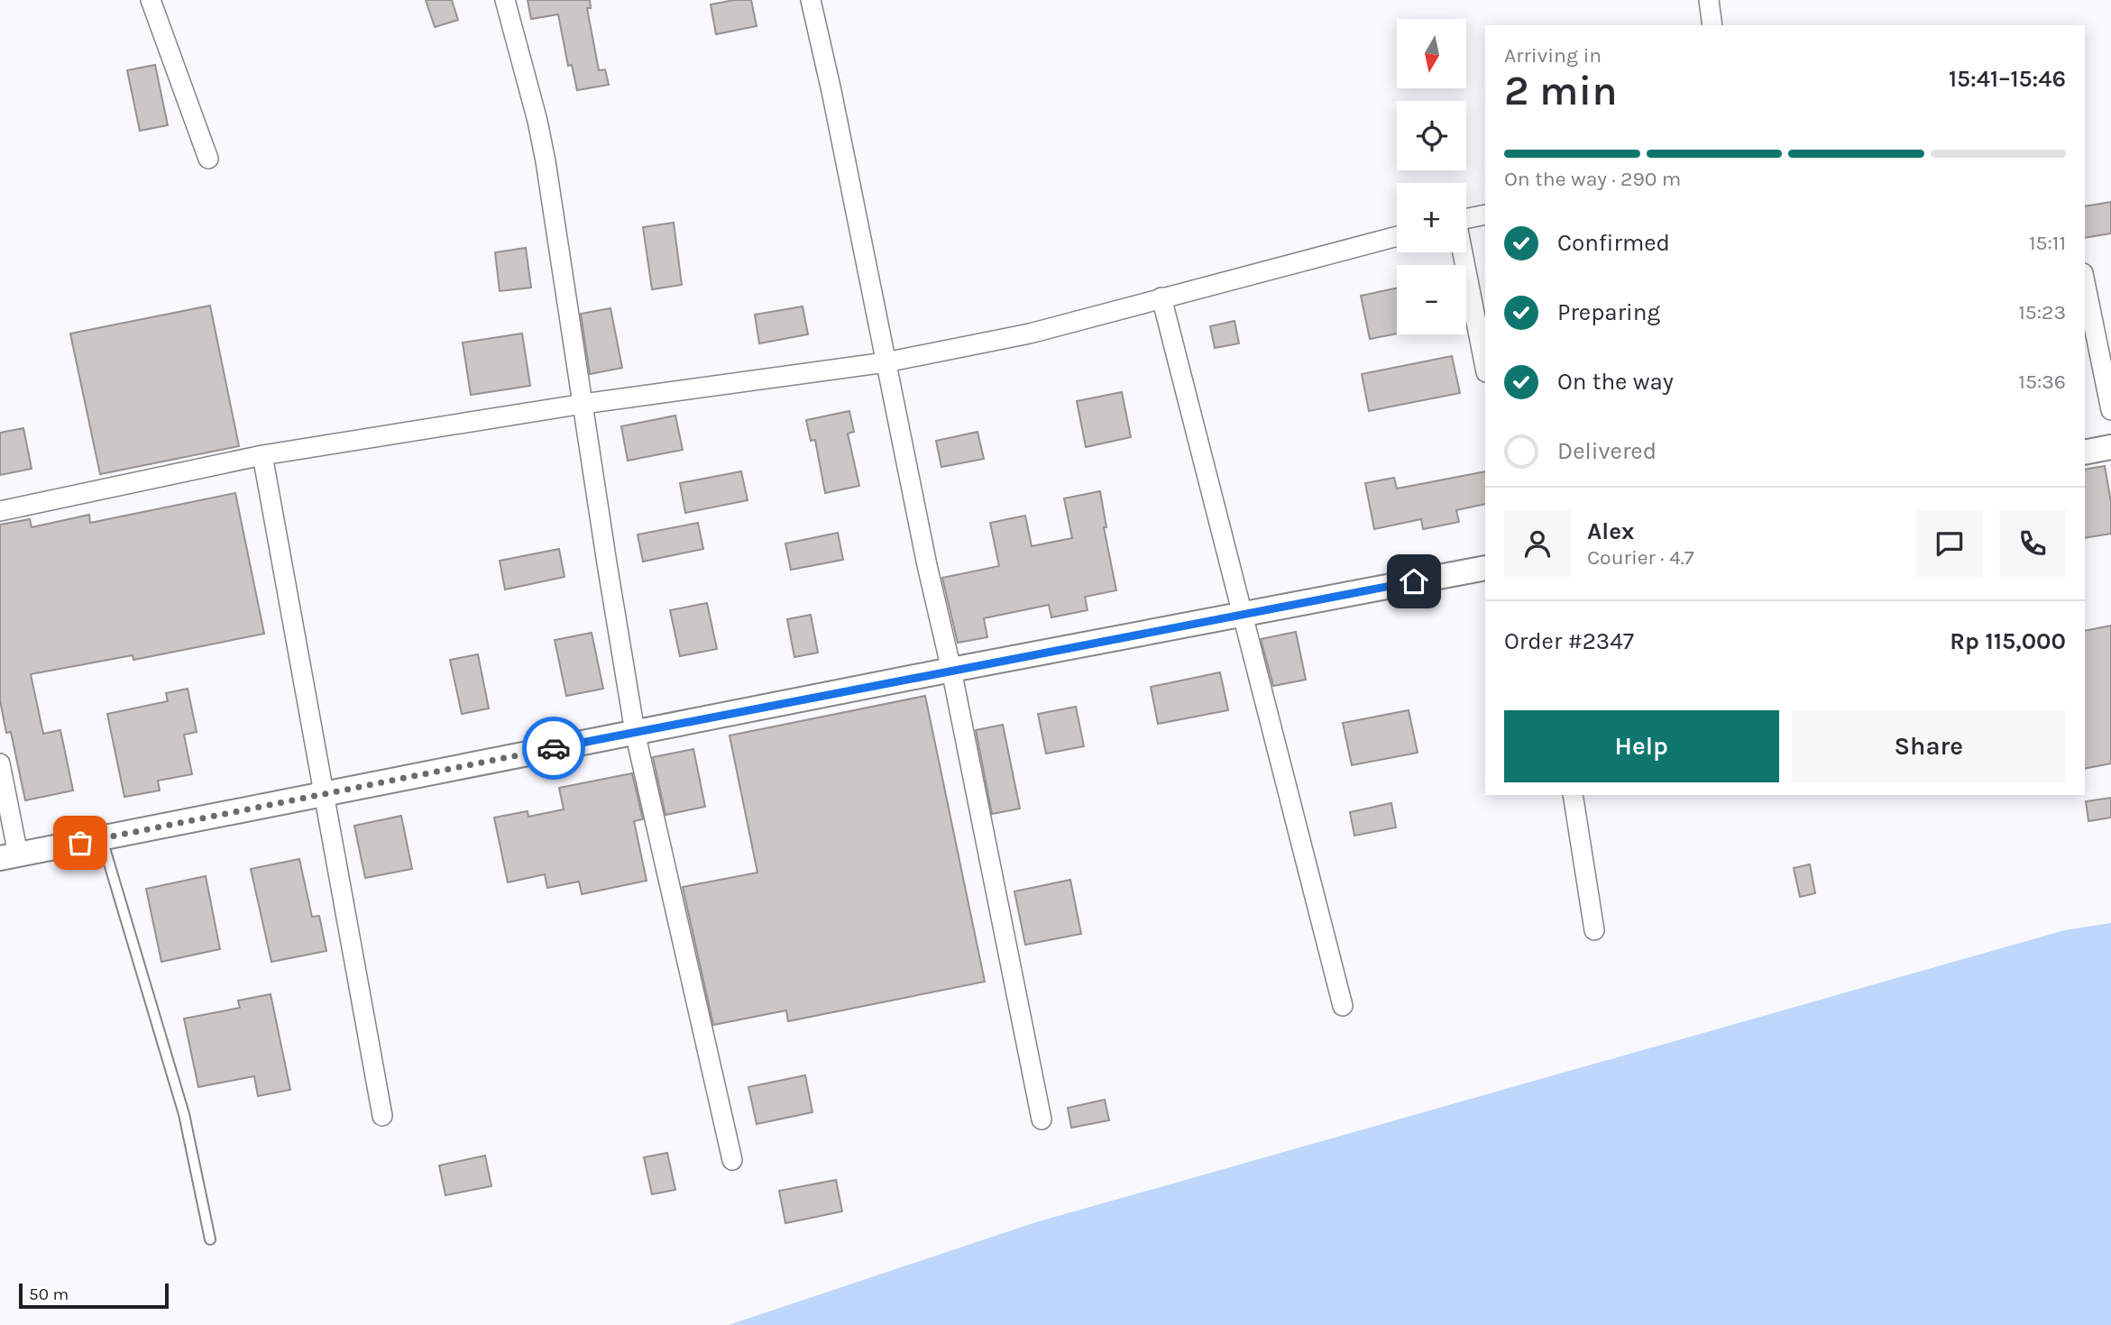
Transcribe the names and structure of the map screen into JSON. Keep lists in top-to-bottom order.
{
  "scale_bar": "50 m",
  "north": "bottom",
  "page": {
    "map_buttons": ["+", "−"],
    "heading": ["2 min", "Arriving in", "15:41–15:46"],
    "panel": [
      "Alex",
      "Courier · 4.7",
      "Order #2347",
      "Rp 115,000"
    ],
    "bar": "On the way · 290 m",
    "list": [
      ["Confirmed", "15:11"],
      ["Preparing", "15:23"],
      ["On the way", "15:36"],
      "Delivered"
    ],
    "buttons": ["Help", "Share"],
    "scale": "50 m"
  }
}
